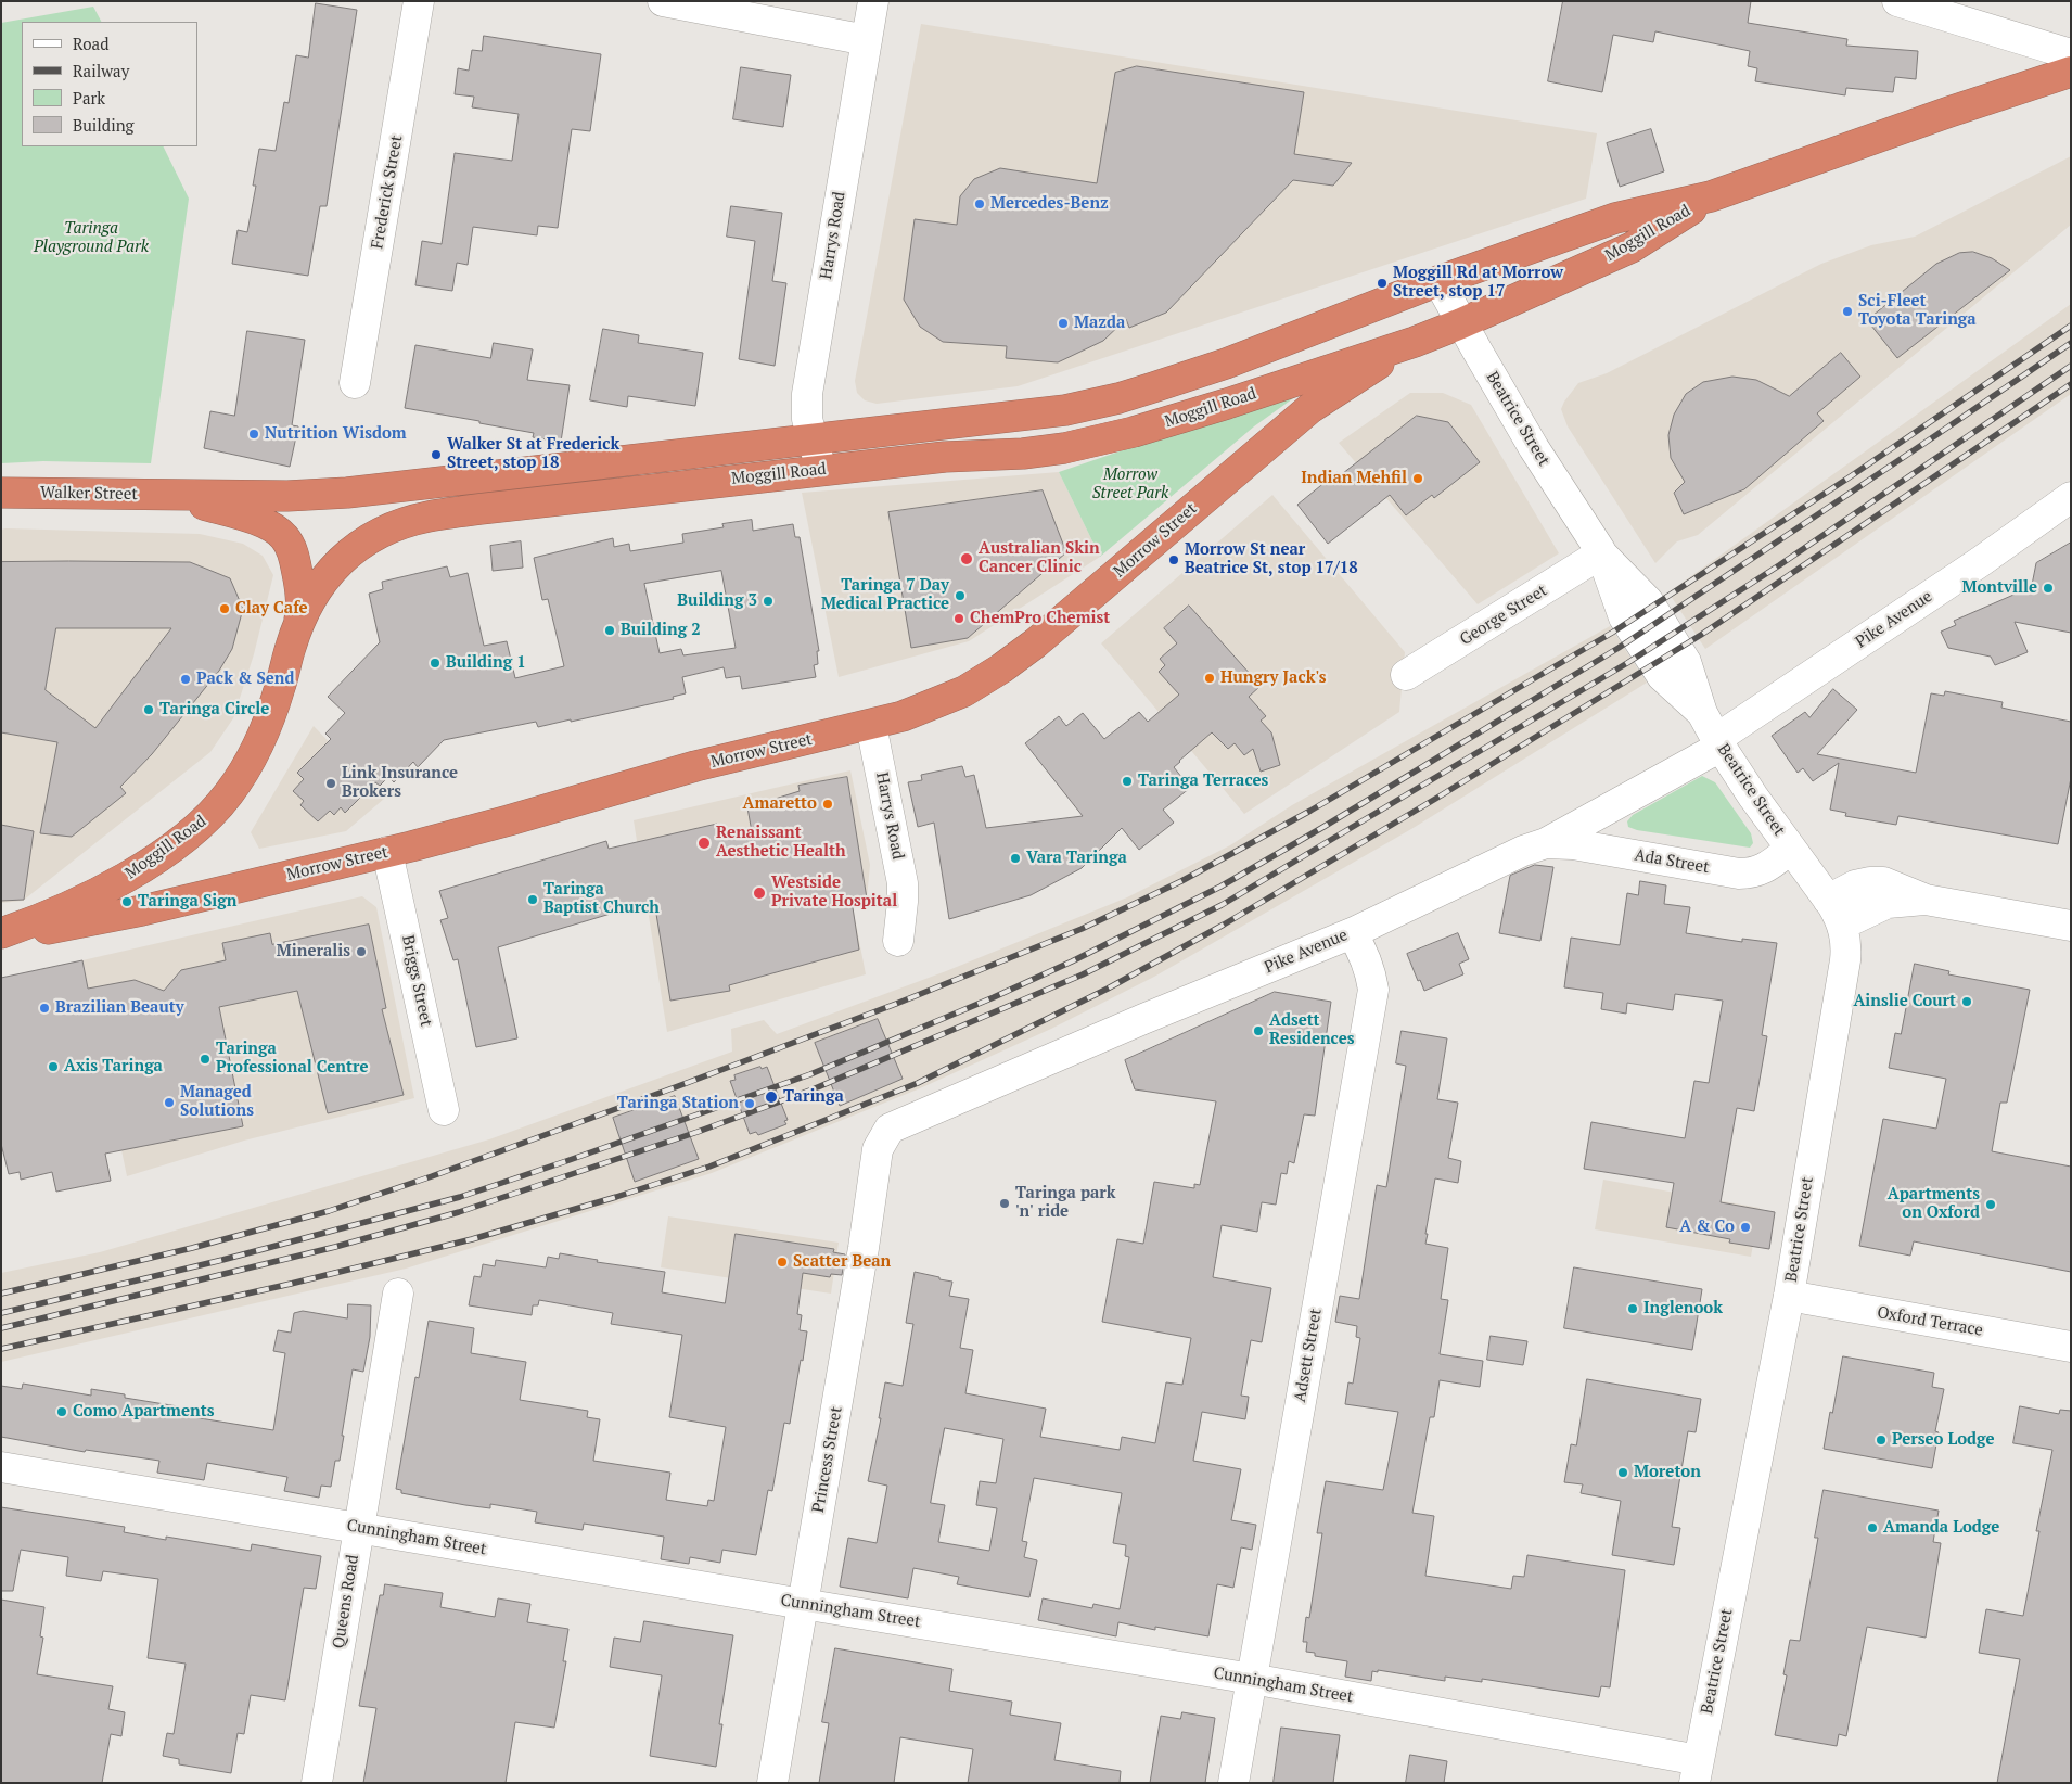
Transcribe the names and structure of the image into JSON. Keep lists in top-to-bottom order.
{
  "streets": {
    "highway": ["Moggill Road", "Walker Street", "Morrow Street"],
    "street": [
      "Frederick Street",
      "Harrys Road",
      "Beatrice Street",
      "George Street",
      "Pike Avenue",
      "Ada Street",
      "Briggs Street",
      "Oxford Terrace",
      "Adsett Street",
      "Princess Street",
      "Cunningham Street",
      "Queens Road"
    ]
  },
  "crossings": [
    ["Moggill Road", "Harrys Road"],
    ["Moggill Road", "Beatrice Street"],
    ["Moggill Road", "Walker Street"],
    ["Moggill Road", "Morrow Street"],
    ["Harrys Road", "Morrow Street"],
    ["Beatrice Street", "George Street"],
    ["Beatrice Street", "Pike Avenue"],
    ["Beatrice Street", "Ada Street"],
    ["Beatrice Street", "Oxford Terrace"],
    ["Beatrice Street", "Cunningham Street"],
    ["Morrow Street", "Briggs Street"],
    ["Pike Avenue", "Ada Street"],
    ["Pike Avenue", "Adsett Street"],
    ["Pike Avenue", "Princess Street"],
    ["Adsett Street", "Cunningham Street"],
    ["Princess Street", "Cunningham Street"],
    ["Cunningham Street", "Queens Road"]
  ],
  "parks": ["Taringa Playground Park", "Morrow Street Park"],
  "places": [
    "Mercedes-Benz",
    "Moggill Rd at Morrow Street, stop 17",
    "Sci-Fleet Toyota Taringa",
    "Mazda",
    "Nutrition Wisdom",
    "Walker St at Frederick Street, stop 18",
    "Indian Mehfil",
    "Australian Skin Cancer Clinic",
    "Morrow St near Beatrice St, stop 17/18",
    "Montville",
    "Taringa 7 Day Medical Practice",
    "Building 3",
    "Clay Cafe",
    "ChemPro Chemist",
    "Building 2",
    "Building 1",
    "Hungry Jack's",
    "Pack & Send",
    "Taringa Circle",
    "Taringa Terraces",
    "Link Insurance Brokers",
    "Amaretto",
    "Renaissant Aesthetic Health",
    "Vara Taringa",
    "Westside Private Hospital",
    "Taringa Baptist Church",
    "Taringa Sign",
    "Mineralis",
    "Ainslie Court",
    "Brazilian Beauty",
    "Adsett Residences",
    "Taringa Professional Centre",
    "Axis Taringa",
    "Taringa",
    "Managed Solutions",
    "Taringa Station",
    "Taringa park 'n' ride",
    "Apartments on Oxford",
    "A & Co",
    "Scatter Bean",
    "Inglenook",
    "Como Apartments",
    "Perseo Lodge",
    "Moreton",
    "Amanda Lodge"
  ],
  "legend": [
    "Road",
    "Railway",
    "Park",
    "Building"
  ]
}
